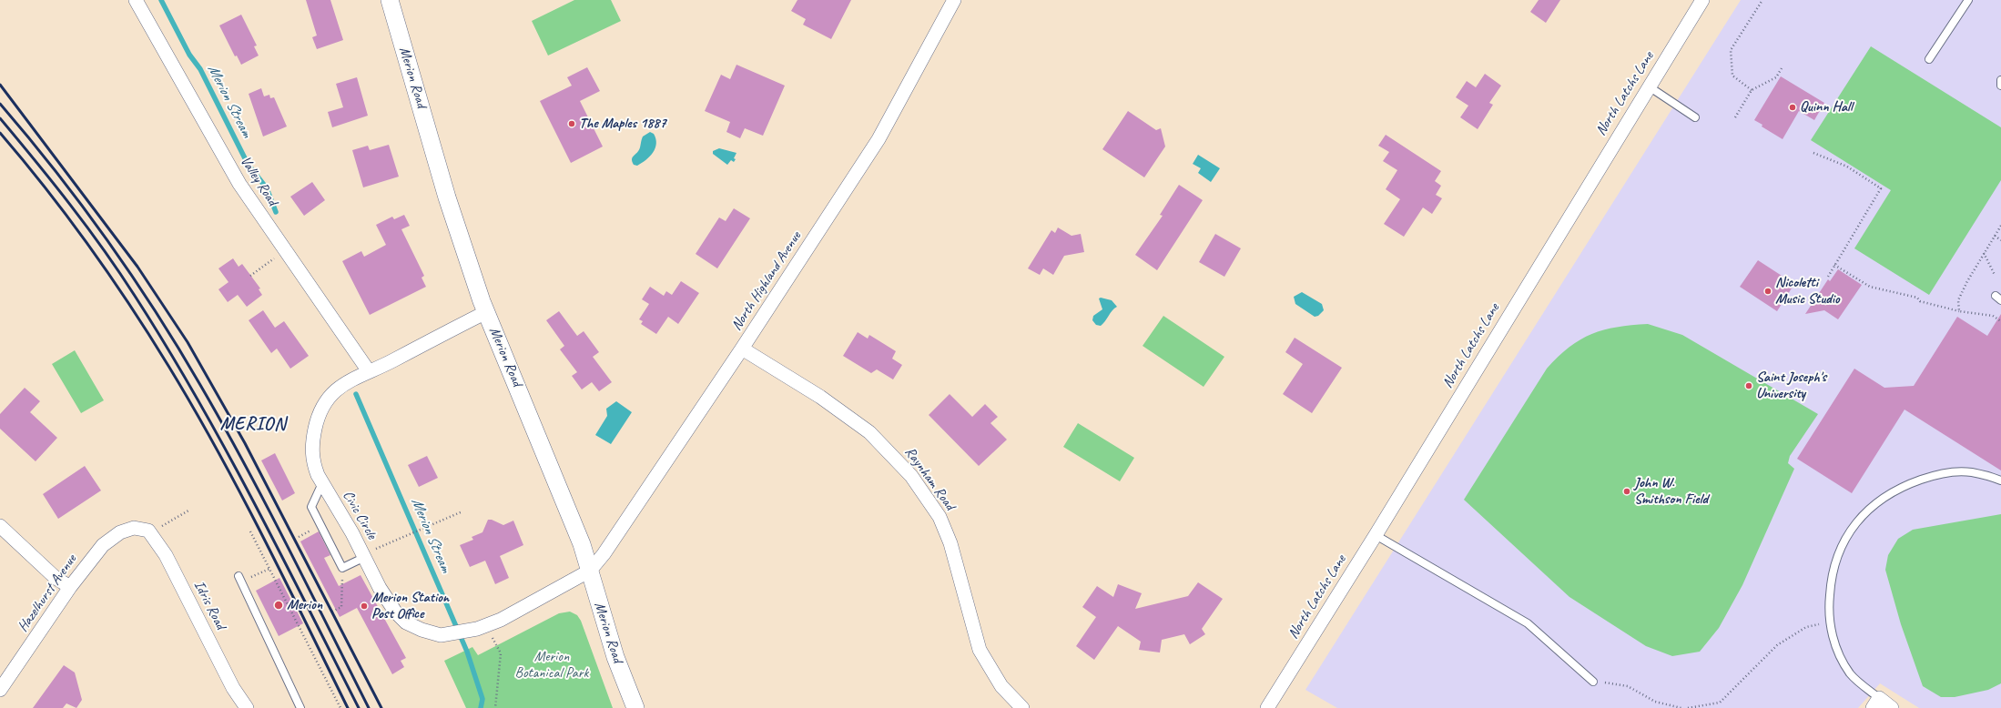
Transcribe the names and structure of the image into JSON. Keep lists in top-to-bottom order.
{
  "streets": {
    "street": [
      "Merion Road",
      "North Latchs Lane",
      "Valley Road",
      "North Highland Avenue",
      "Raynham Road",
      "Civic Circle",
      "Hazelhurst Avenue",
      "Idris Road"
    ]
  },
  "crossings": [
    ["Merion Road", "North Highland Avenue"],
    ["Merion Road", "Civic Circle"],
    ["Valley Road", "Civic Circle"],
    ["North Highland Avenue", "Raynham Road"],
    ["North Highland Avenue", "Civic Circle"],
    ["Hazelhurst Avenue", "Idris Road"]
  ],
  "districts": ["MERION"],
  "water": ["Merion Stream"],
  "parks": ["Merion Botanical Park"],
  "places": [
    "Quinn Hall",
    "The Maples 1887",
    "Nicoletti Music Studio",
    "Saint Joseph's University",
    "John W. Smithson Field",
    "Merion",
    "Merion Station Post Office"
  ]
}
